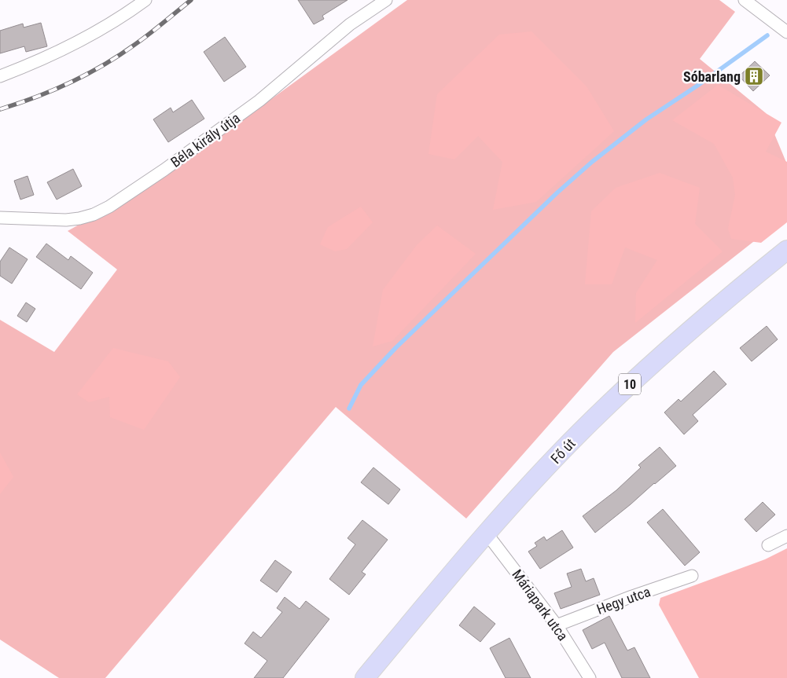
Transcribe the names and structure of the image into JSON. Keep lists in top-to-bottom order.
{
  "streets": {
    "main road": ["10", "Fő út"],
    "street": ["Béla király útja", "Hegy utca", "Máriapark utca"]
  },
  "crossings": [
    ["Fő út", "Máriapark utca"],
    ["Hegy utca", "Máriapark utca"]
  ],
  "places": {
    "building": ["Sóbarlang"]
  }
}
